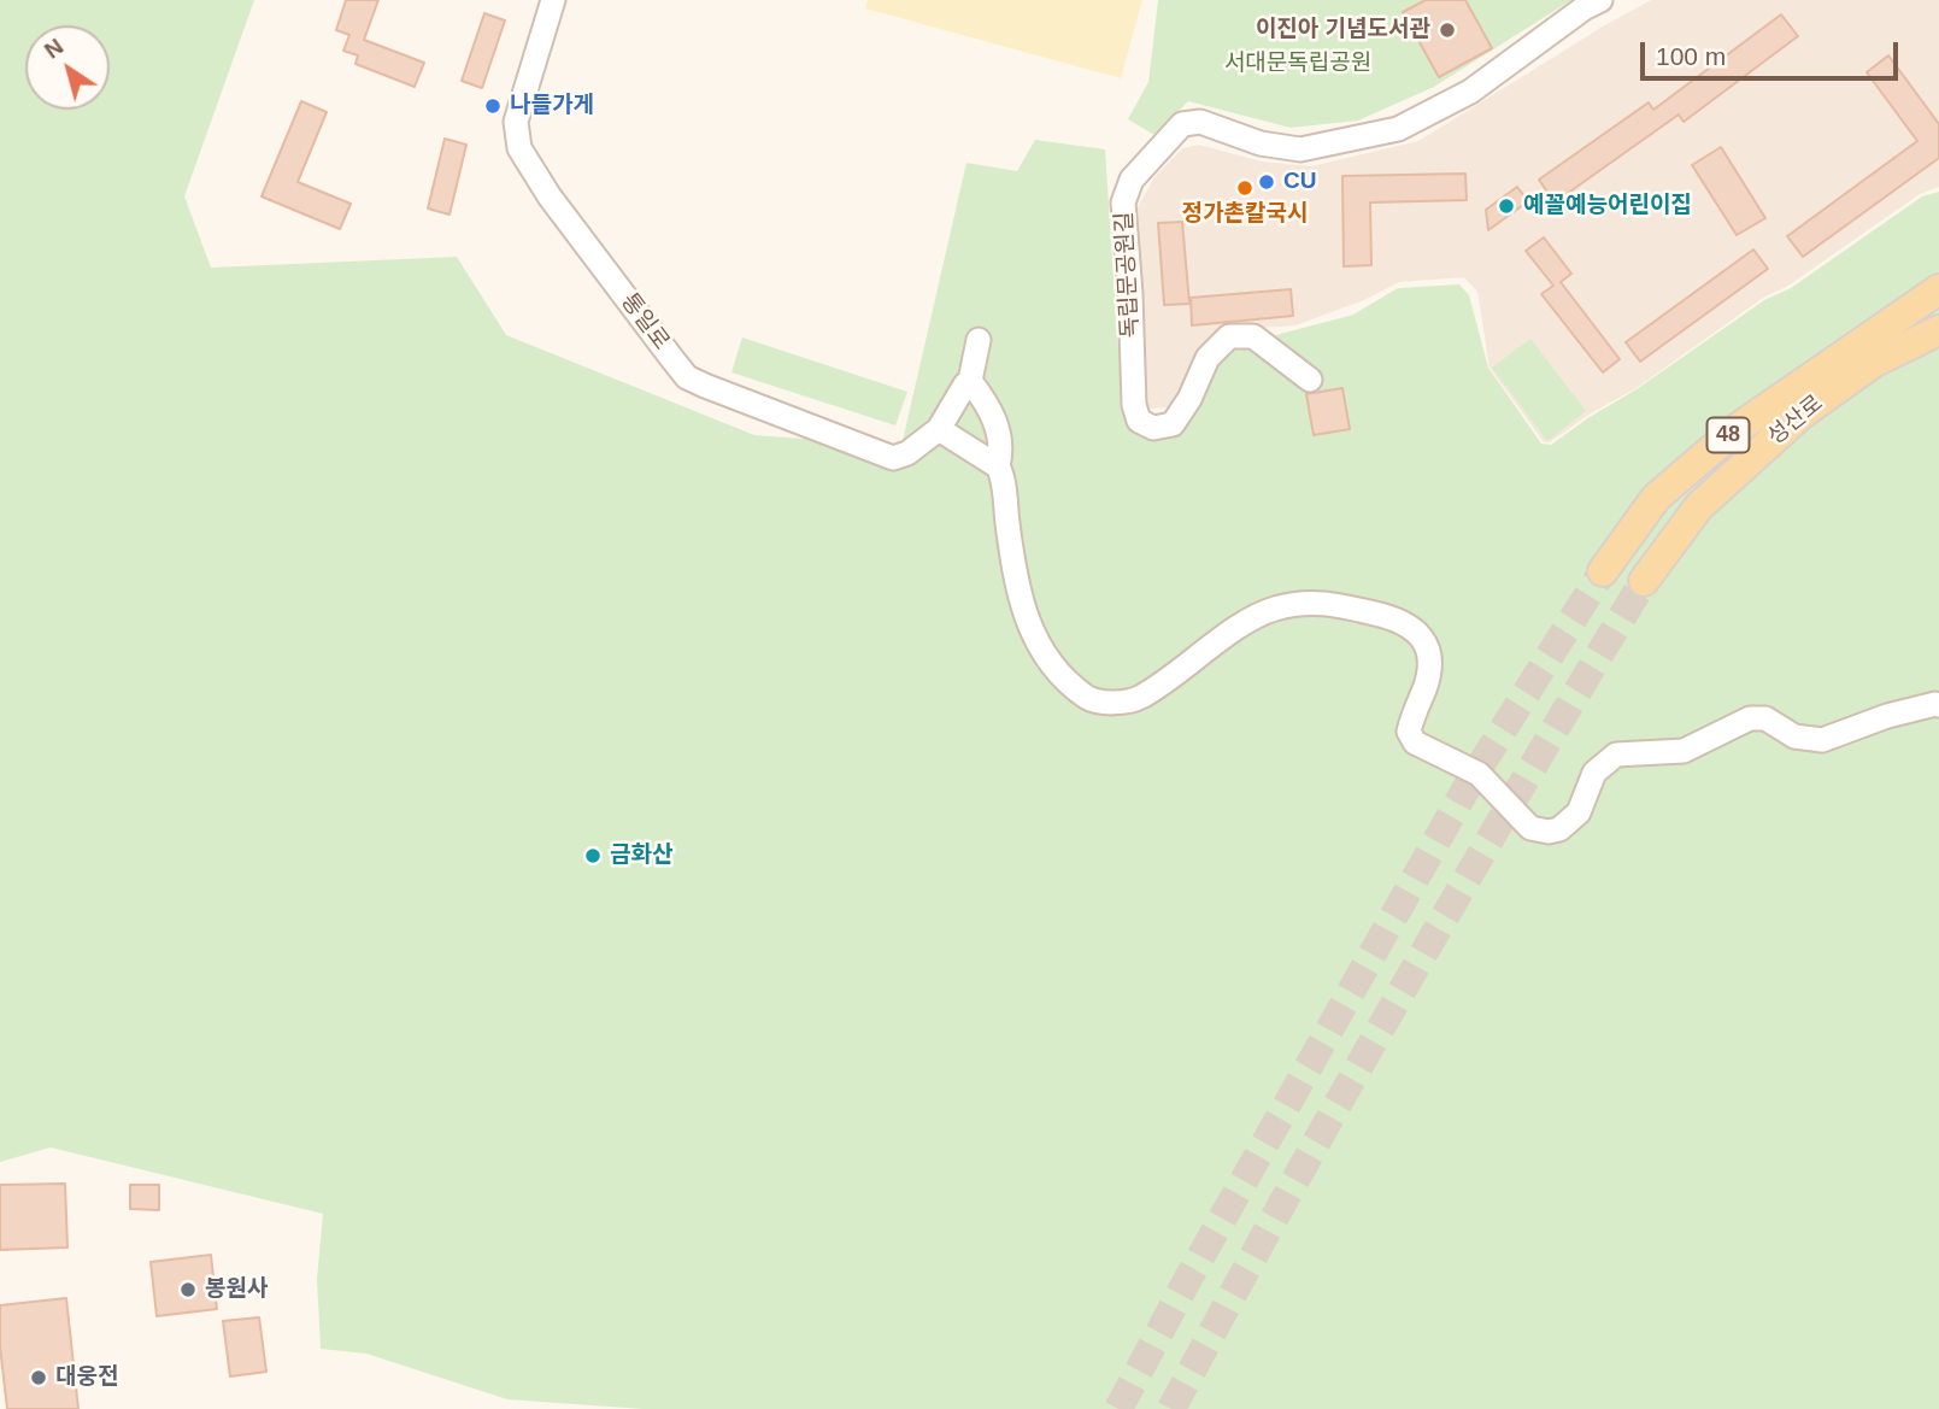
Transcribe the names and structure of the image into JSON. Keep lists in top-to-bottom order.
{
  "streets": {
    "main road": ["성산로", "48"],
    "street": ["독립문공원길", "통일로"]
  },
  "crossings": [
    ["성산로", "48"]
  ],
  "parks": ["서대문독립공원"],
  "places": [
    "이진아 기념도서관",
    "나들가게",
    "CU",
    "정가촌칼국시",
    "예꼴예능어린이집",
    "금화산",
    "봉원사",
    "대웅전"
  ],
  "scale_bar": "100 m",
  "north": "top left"
}
